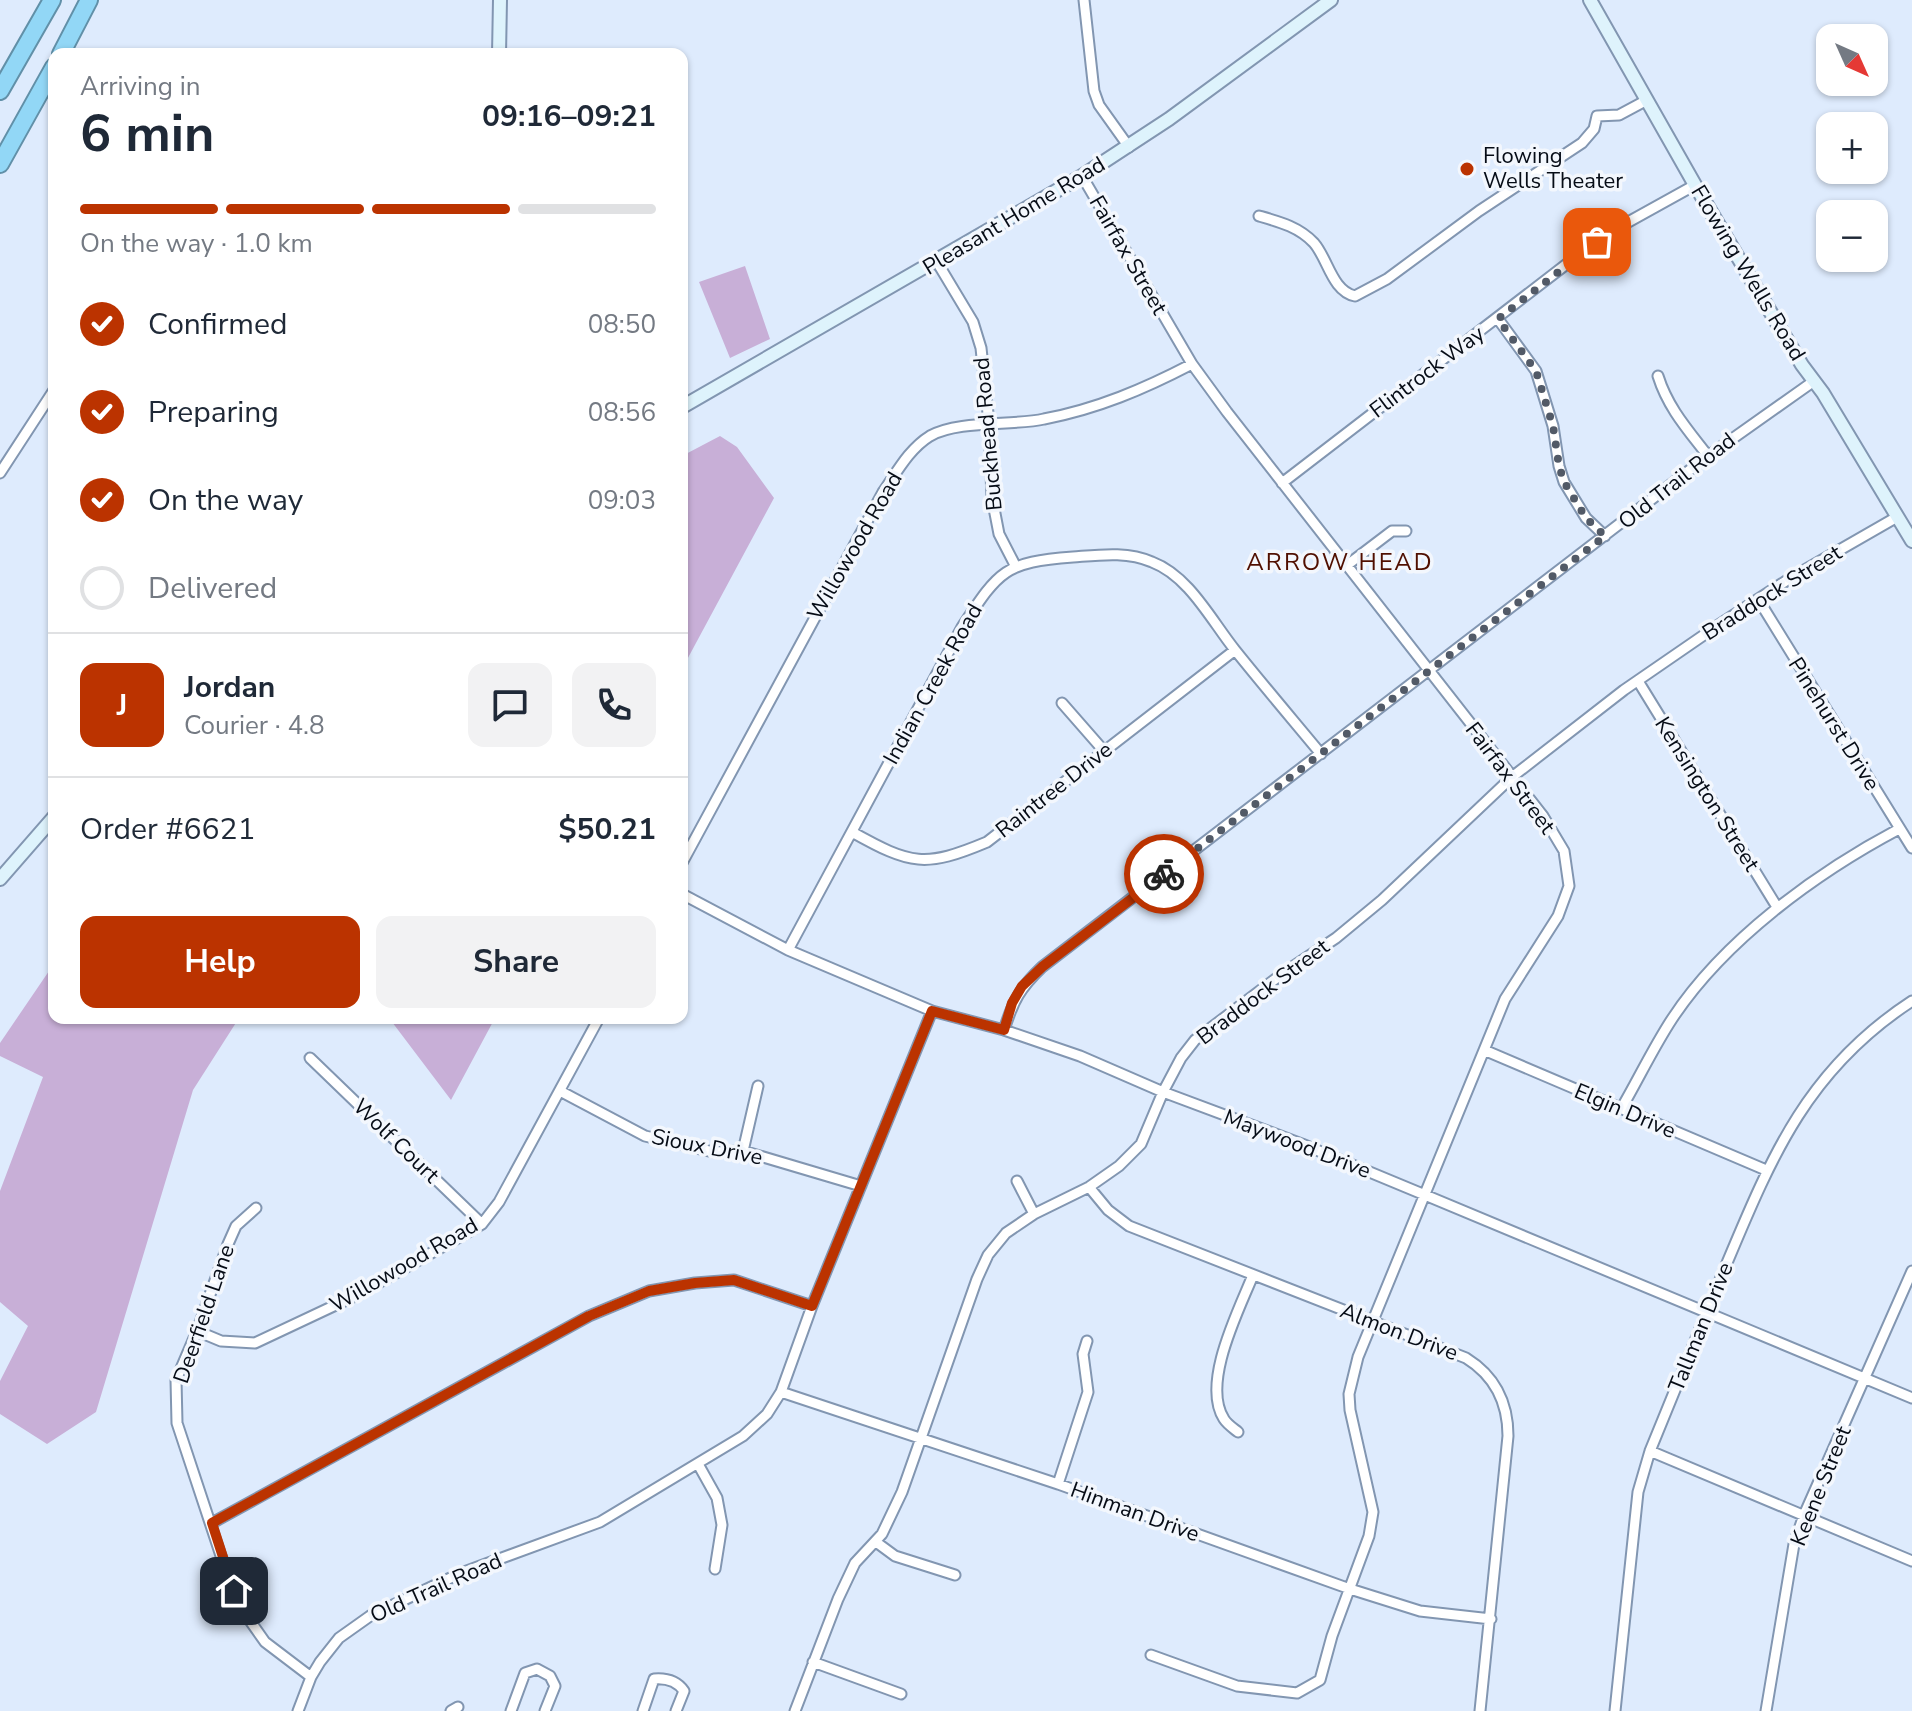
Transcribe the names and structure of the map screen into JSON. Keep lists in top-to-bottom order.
{
  "streets": {
    "main road": ["Pleasant Home Road", "Flowing Wells Road"],
    "street": [
      "Fairfax Street",
      "Flintrock Way",
      "Buckhead Road",
      "Old Trail Road",
      "Willowood Road",
      "Braddock Street",
      "Indian Creek Road",
      "Pinehurst Drive",
      "Raintree Drive",
      "Kensington Street",
      "Elgin Drive",
      "Wolf Court",
      "Maywood Drive",
      "Sioux Drive",
      "Deerfield Lane",
      "Tallman Drive",
      "Almon Drive",
      "Keene Street",
      "Hinman Drive"
    ]
  },
  "crossings": [
    ["Pleasant Home Road", "Fairfax Street"],
    ["Pleasant Home Road", "Buckhead Road"],
    ["Fairfax Street", "Flintrock Way"],
    ["Fairfax Street", "Old Trail Road"],
    ["Fairfax Street", "Willowood Road"],
    ["Fairfax Street", "Braddock Street"],
    ["Fairfax Street", "Elgin Drive"],
    ["Fairfax Street", "Maywood Drive"],
    ["Fairfax Street", "Almon Drive"],
    ["Fairfax Street", "Hinman Drive"],
    ["Flowing Wells Road", "Flintrock Way"],
    ["Flowing Wells Road", "Old Trail Road"],
    ["Flowing Wells Road", "Braddock Street"],
    ["Buckhead Road", "Willowood Road"],
    ["Buckhead Road", "Indian Creek Road"],
    ["Old Trail Road", "Maywood Drive"],
    ["Old Trail Road", "Sioux Drive"],
    ["Old Trail Road", "Deerfield Lane"],
    ["Old Trail Road", "Hinman Drive"],
    ["Willowood Road", "Wolf Court"],
    ["Willowood Road", "Sioux Drive"],
    ["Willowood Road", "Deerfield Lane"],
    ["Braddock Street", "Pinehurst Drive"],
    ["Braddock Street", "Kensington Street"],
    ["Braddock Street", "Maywood Drive"],
    ["Braddock Street", "Almon Drive"],
    ["Braddock Street", "Hinman Drive"],
    ["Indian Creek Road", "Raintree Drive"],
    ["Indian Creek Road", "Maywood Drive"],
    ["Elgin Drive", "Tallman Drive"],
    ["Maywood Drive", "Tallman Drive"],
    ["Maywood Drive", "Keene Street"],
    ["Almon Drive", "Hinman Drive"]
  ],
  "districts": ["ARROW HEAD"],
  "places": ["Flowing Wells Theater"],
  "north": "bottom right",
  "page": {
    "map_buttons": ["+", "−"],
    "heading": ["6 min", "Arriving in", "09:16–09:21"],
    "panel": [
      "Jordan",
      "Courier · 4.8",
      "Order #6621",
      "$50.21"
    ],
    "bar": "On the way · 1.0 km",
    "list": [
      ["Confirmed", "08:50"],
      ["Preparing", "08:56"],
      ["On the way", "09:03"],
      "Delivered"
    ],
    "round": "J",
    "buttons": ["Help", "Share"]
  }
}
